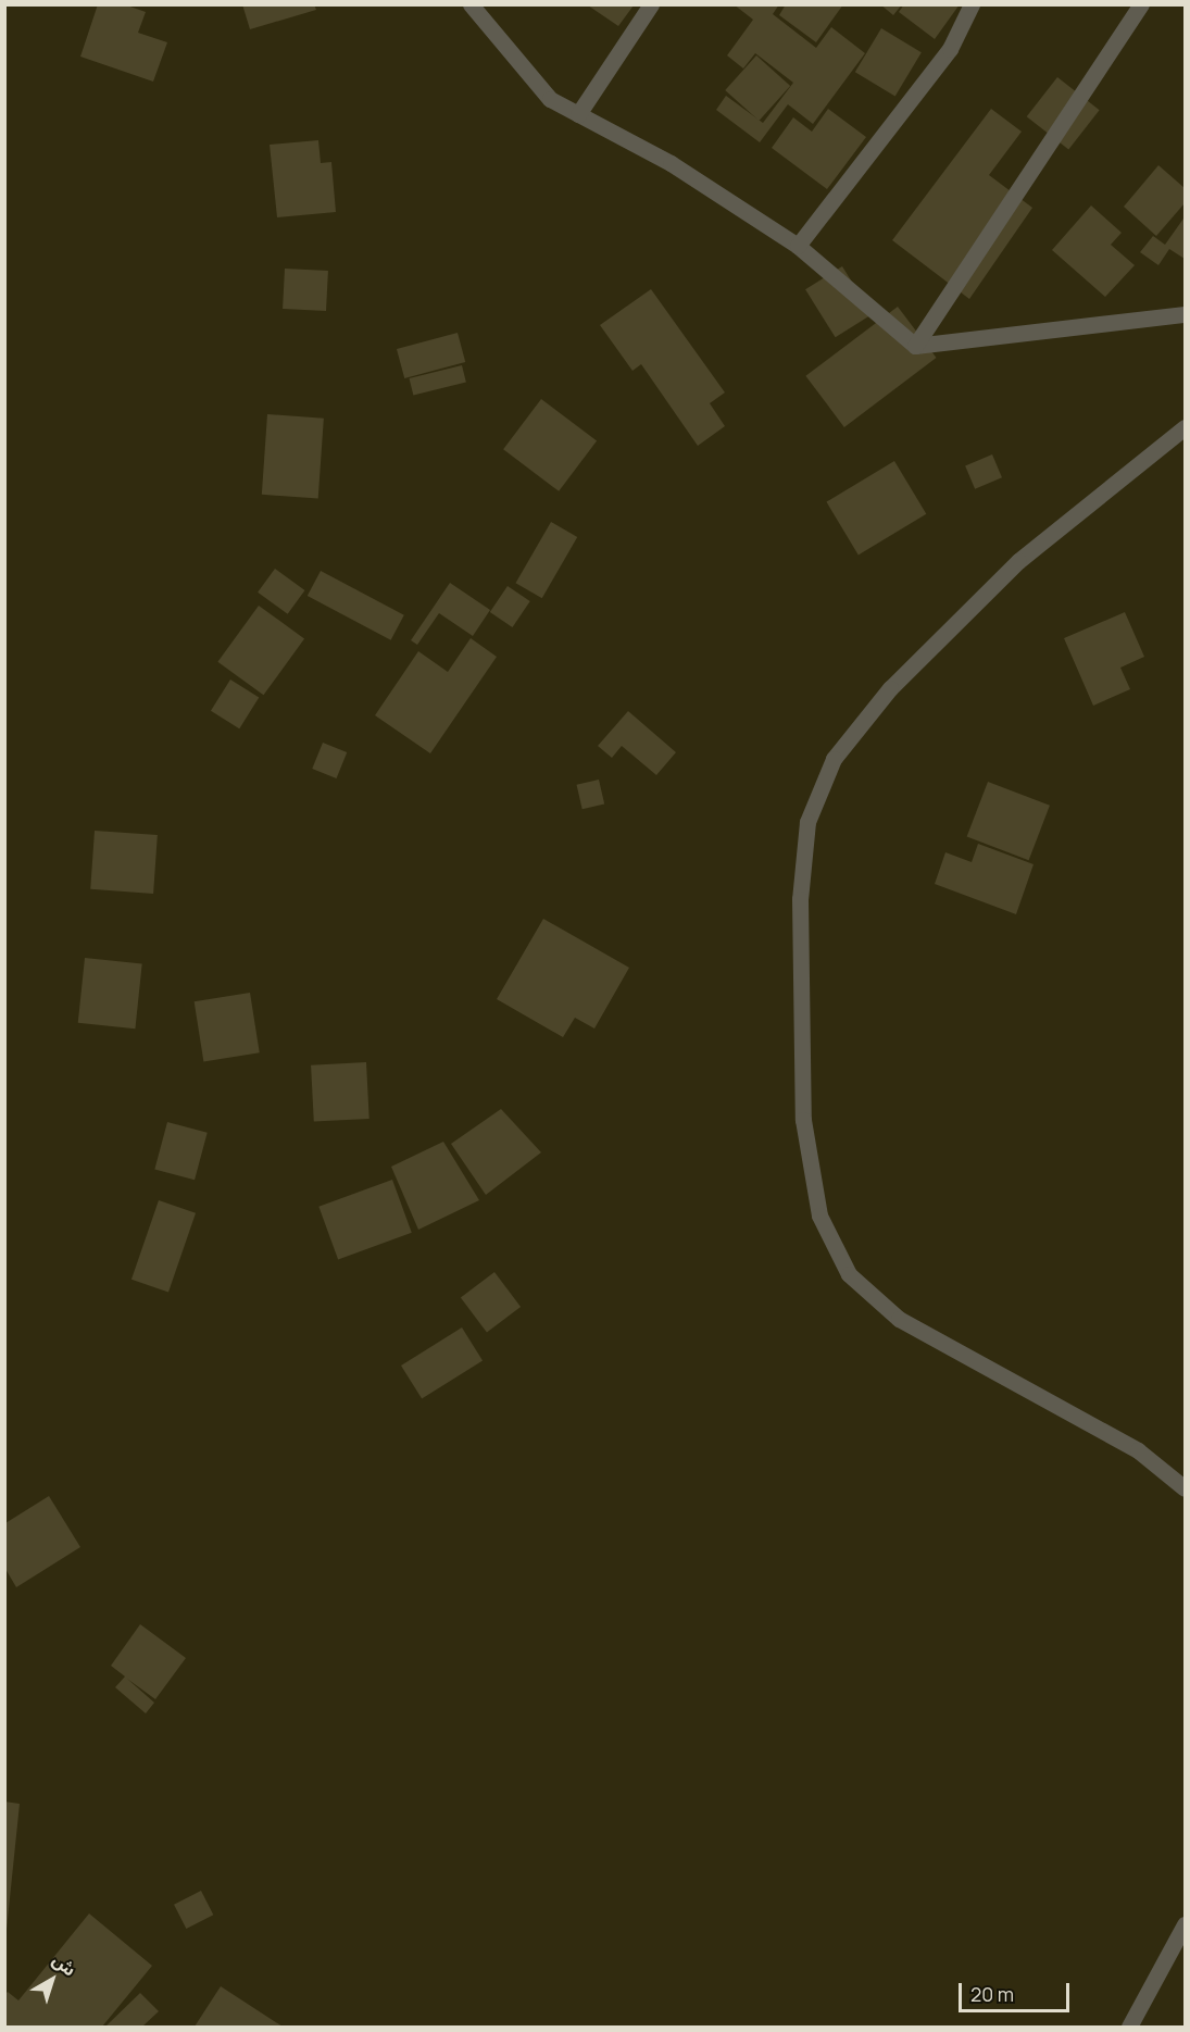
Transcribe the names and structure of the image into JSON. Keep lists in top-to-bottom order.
{
  "scale_bar": "20 m",
  "north": "top right"
}
